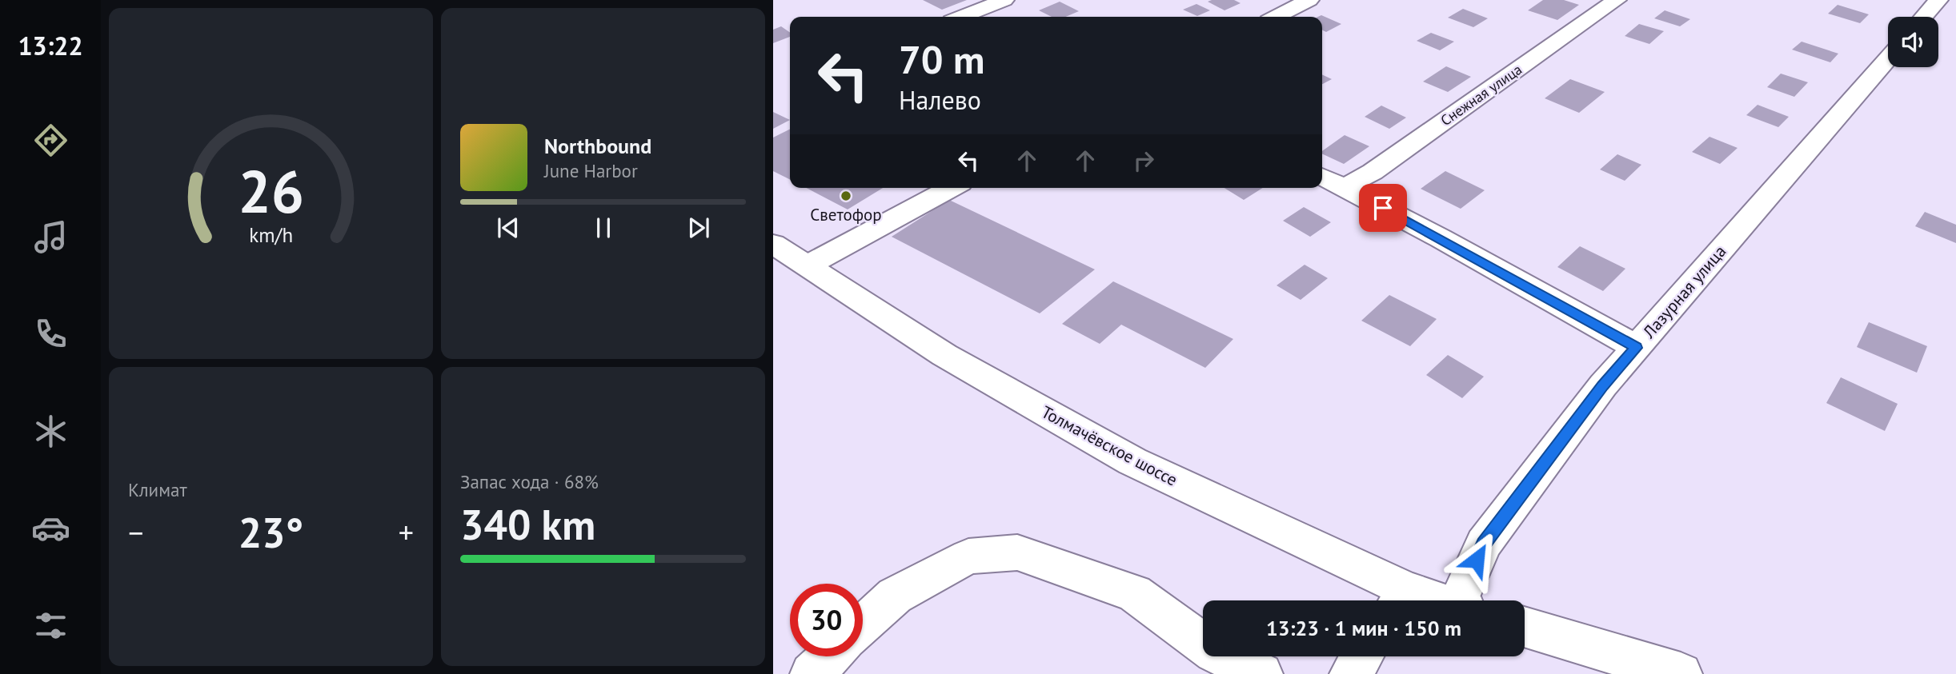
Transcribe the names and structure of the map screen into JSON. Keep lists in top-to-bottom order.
{
  "streets": {
    "street": ["Снежная улица", "Лазурная улица", "Толмачёвское шоссе"]
  },
  "places": ["Светофор"],
  "page": {
    "tabs": "13:22",
    "turn": ["70 m", "Налево"],
    "song": ["Northbound", "June Harbor"],
    "tile": [
      "Климат",
      ["Запас хода · 68%", "340 km"]
    ],
    "heat": ["−", "23°", "+"],
    "limit": "30",
    "trip": "13:23 · 1 мин · 150 m",
    "gauge": ["26", "km/h"]
  }
}
